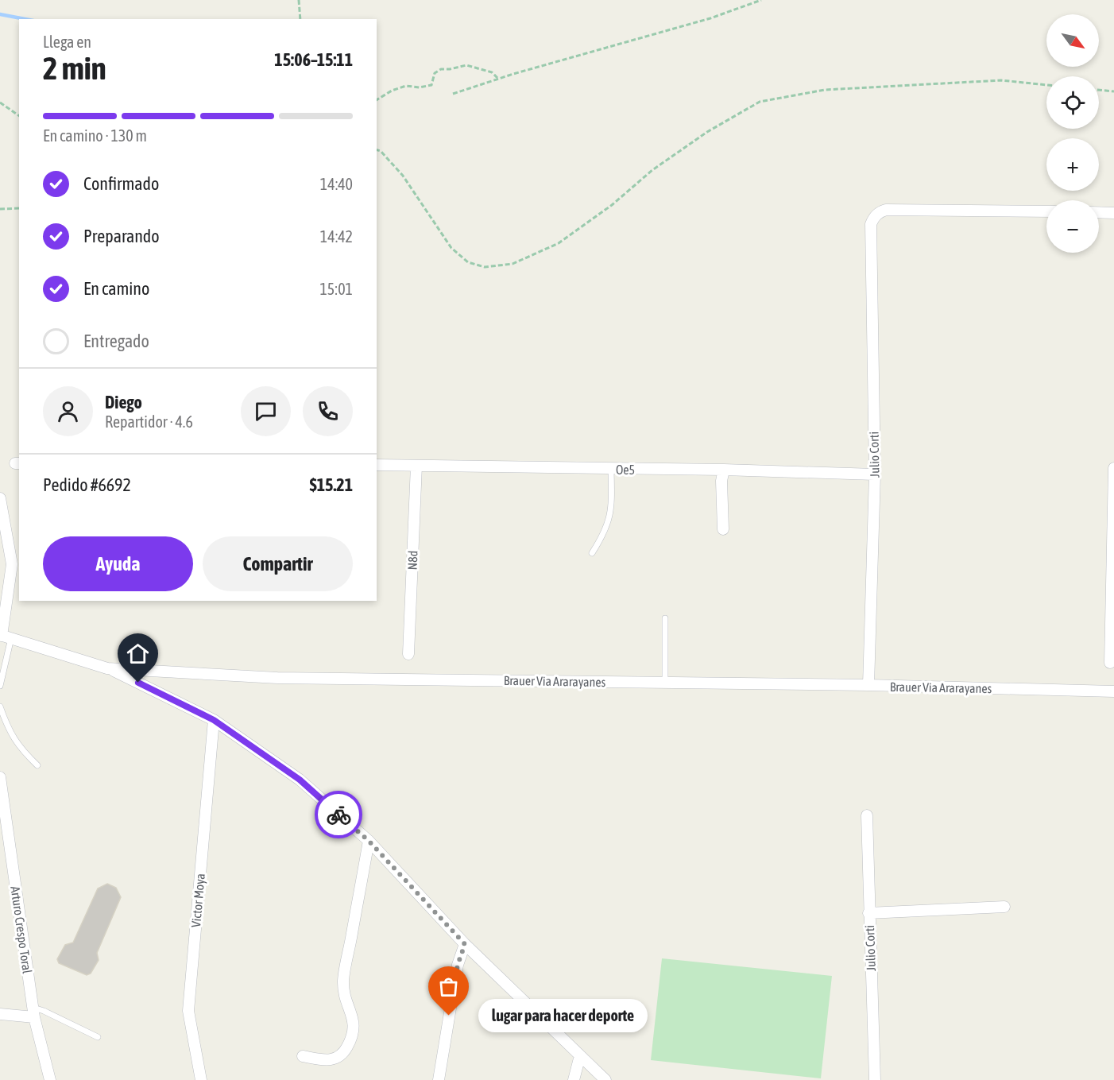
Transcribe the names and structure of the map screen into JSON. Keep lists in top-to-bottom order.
{
  "streets": {
    "street": [
      "Julio Corti",
      "Oe5",
      "N8d",
      "Brauer Via Ararayanes",
      "Victor Moya",
      "Arturo Crespo Toral"
    ]
  },
  "crossings": [
    ["Julio Corti", "Oe5"],
    ["Julio Corti", "Brauer Via Ararayanes"],
    ["Oe5", "N8d"]
  ],
  "places": ["lugar para hacer deporte"],
  "north": "bottom right",
  "page": {
    "map_buttons": ["+", "−"],
    "heading": ["2 min", "Llega en", "15:06–15:11"],
    "panel": [
      "Diego",
      "Repartidor · 4.6",
      "Pedido #6692",
      "$15.21"
    ],
    "bar": "En camino · 130 m",
    "list": [
      ["Confirmado", "14:40"],
      ["Preparando", "14:42"],
      ["En camino", "15:01"],
      "Entregado"
    ],
    "buttons": ["Ayuda", "Compartir"],
    "bubble": "lugar para hacer deporte"
  }
}
